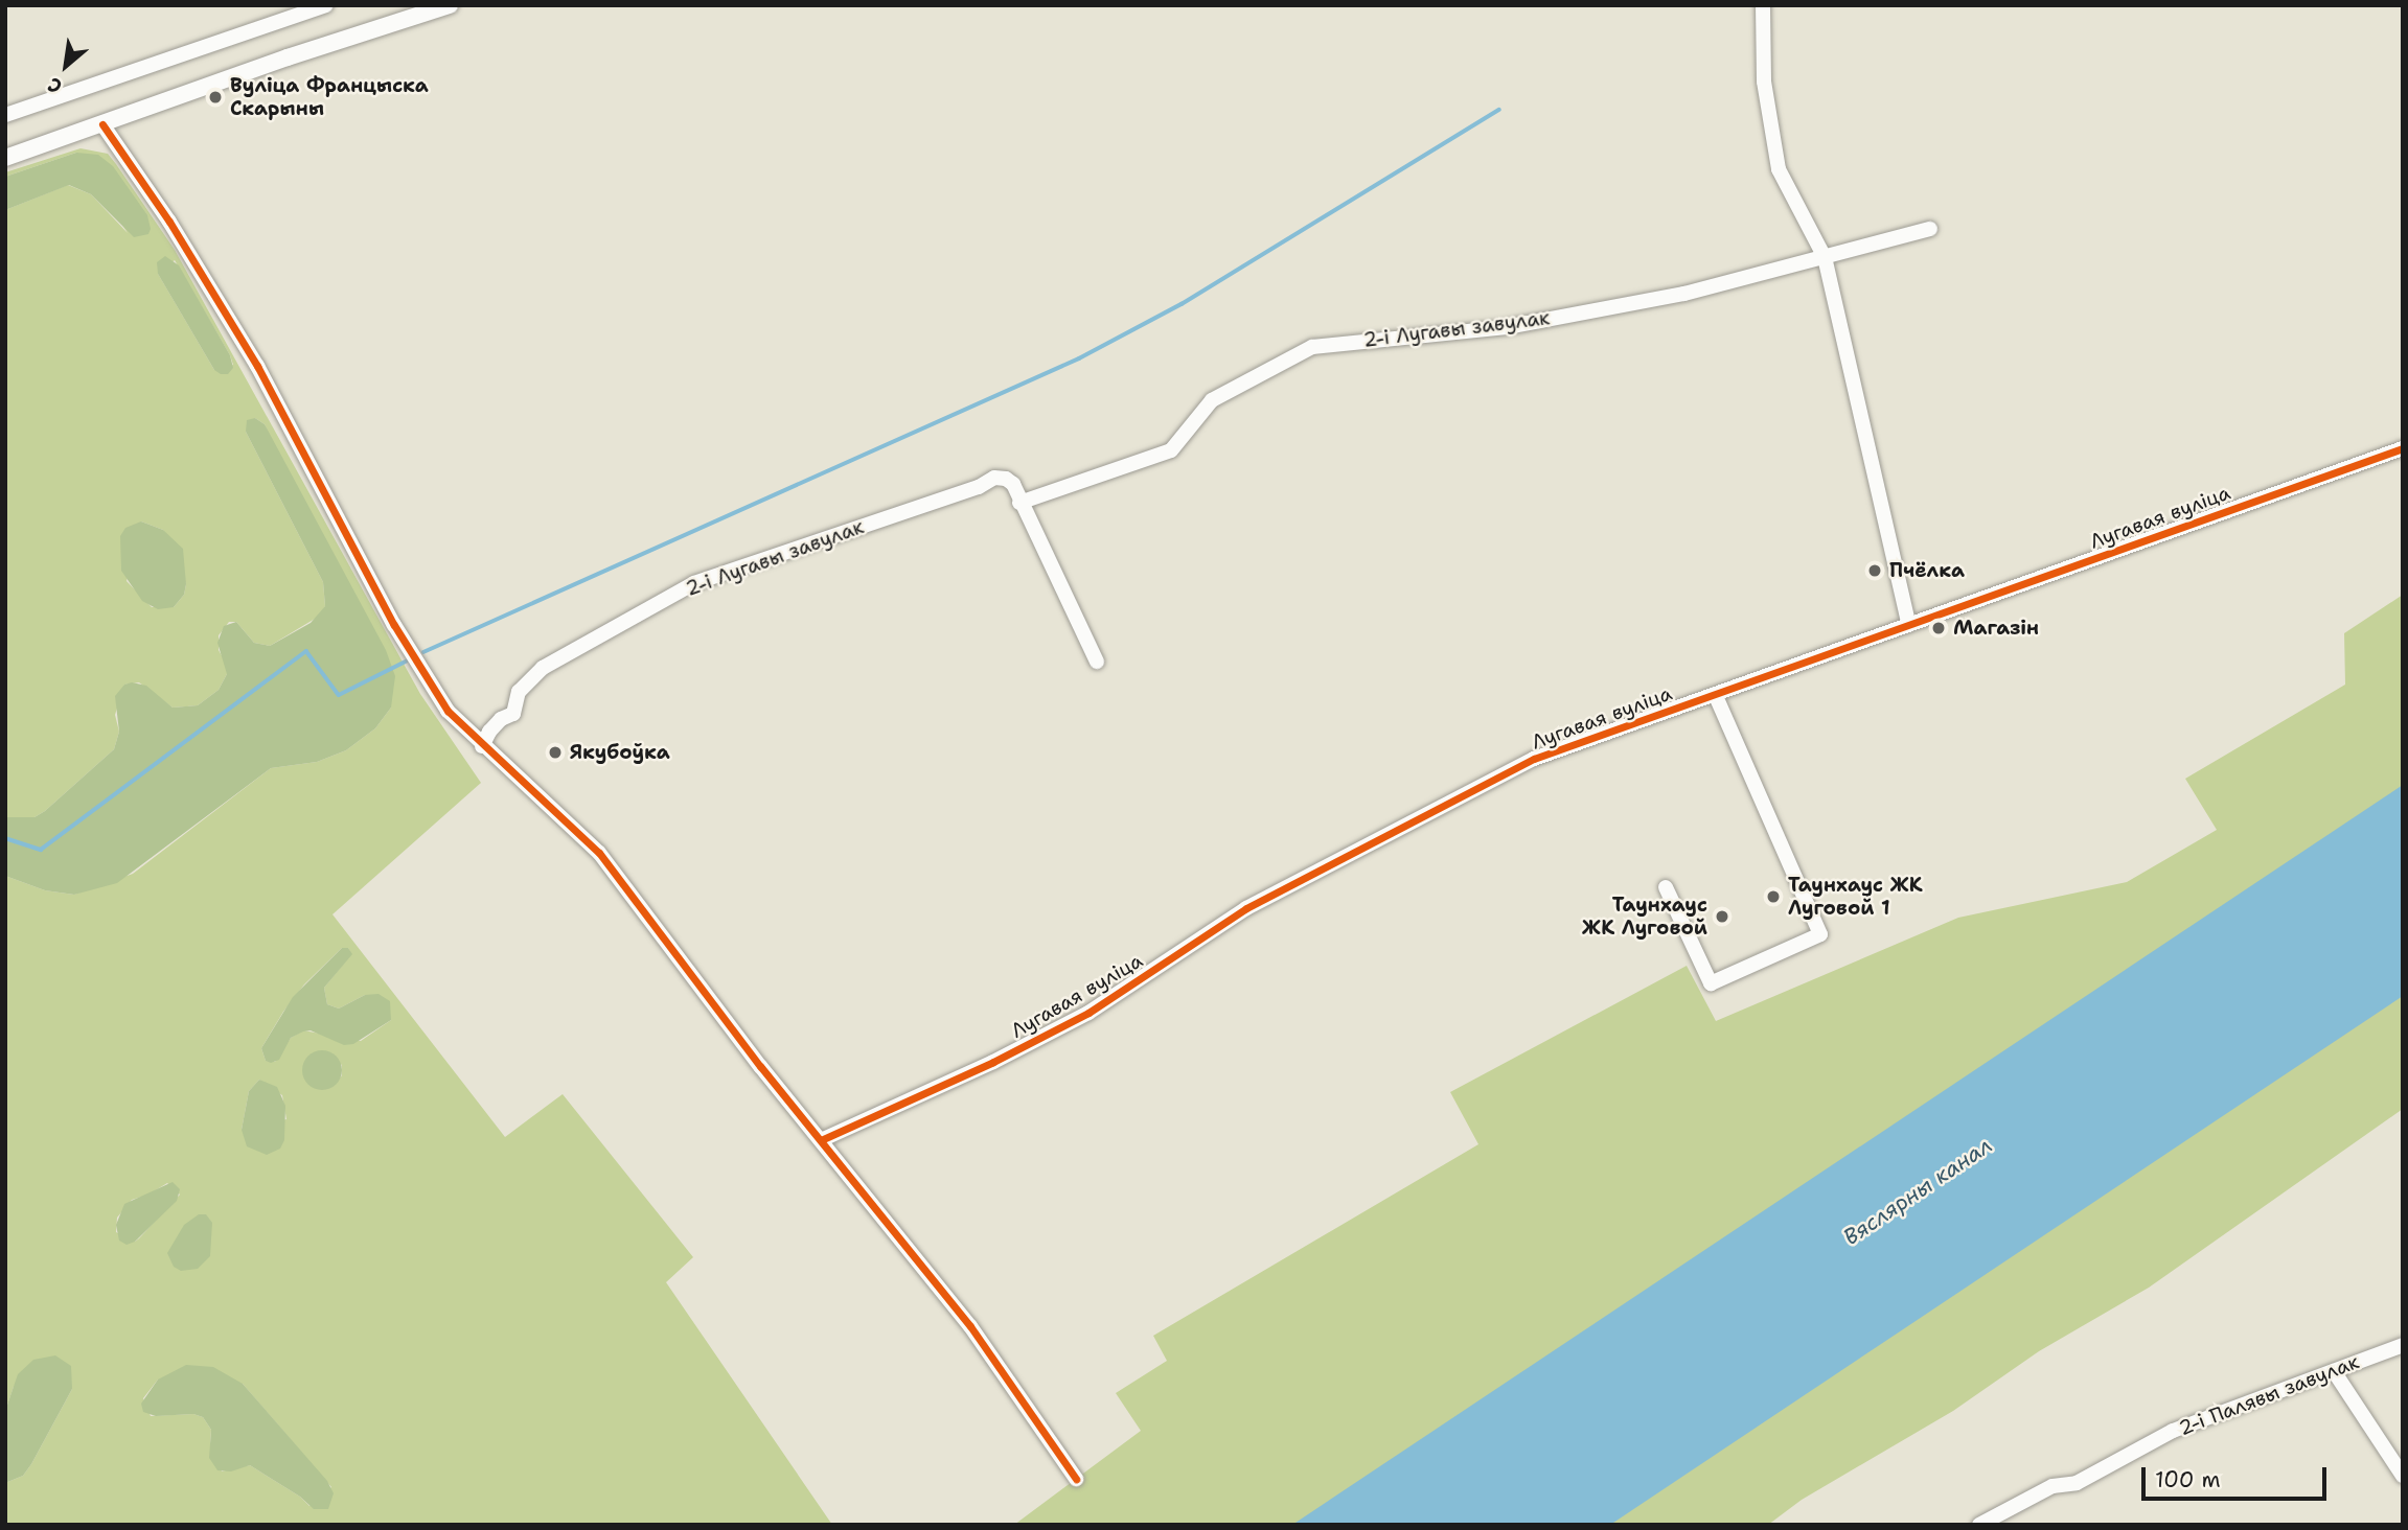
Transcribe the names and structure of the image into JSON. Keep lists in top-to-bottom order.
{
  "streets": {
    "street": ["2-і Лугавы завулак", "Лугавая вуліца", "2-і Палявы завулак"]
  },
  "water": ["Вяслярны канал"],
  "places": [
    "Вуліца Францыска Скарыны",
    "Пчёлка",
    "Магазін",
    "Якубоўка",
    "Таунхаус ЖК Луговой 1",
    "Таунхаус ЖК Луговой"
  ],
  "scale_bar": "100 m",
  "north": "bottom left"
}
